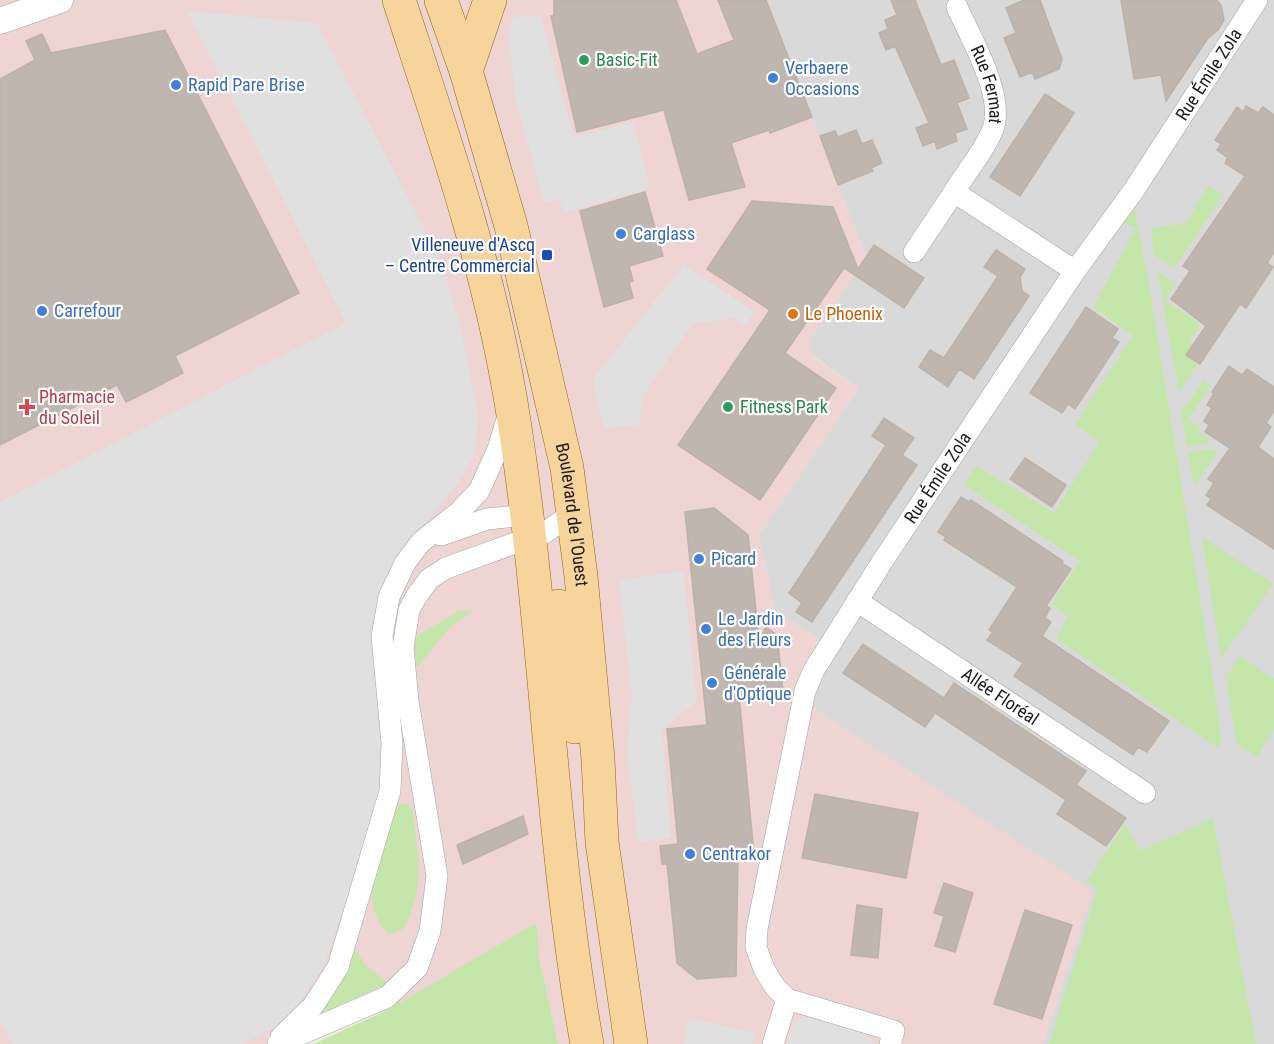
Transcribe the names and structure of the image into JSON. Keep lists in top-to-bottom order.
{
  "streets": {
    "main road": ["Boulevard de l'Ouest"],
    "street": ["Rue Émile Zola", "Rue Fermat", "Allée Floréal"]
  },
  "crossings": [
    ["Rue Émile Zola", "Allée Floréal"]
  ],
  "places": {
    "other": [
      "Basic-Fit",
      "Verbaere Occasions",
      "Rapid Pare Brise",
      "Carglass",
      "Carrefour",
      "Le Phoenix",
      "Fitness Park",
      "Picard",
      "Le Jardin des Fleurs",
      "Générale d'Optique",
      "Centrakor"
    ],
    "transit": ["Villeneuve d'Ascq – Centre Commercial"],
    "health": ["Pharmacie du Soleil"]
  }
}
